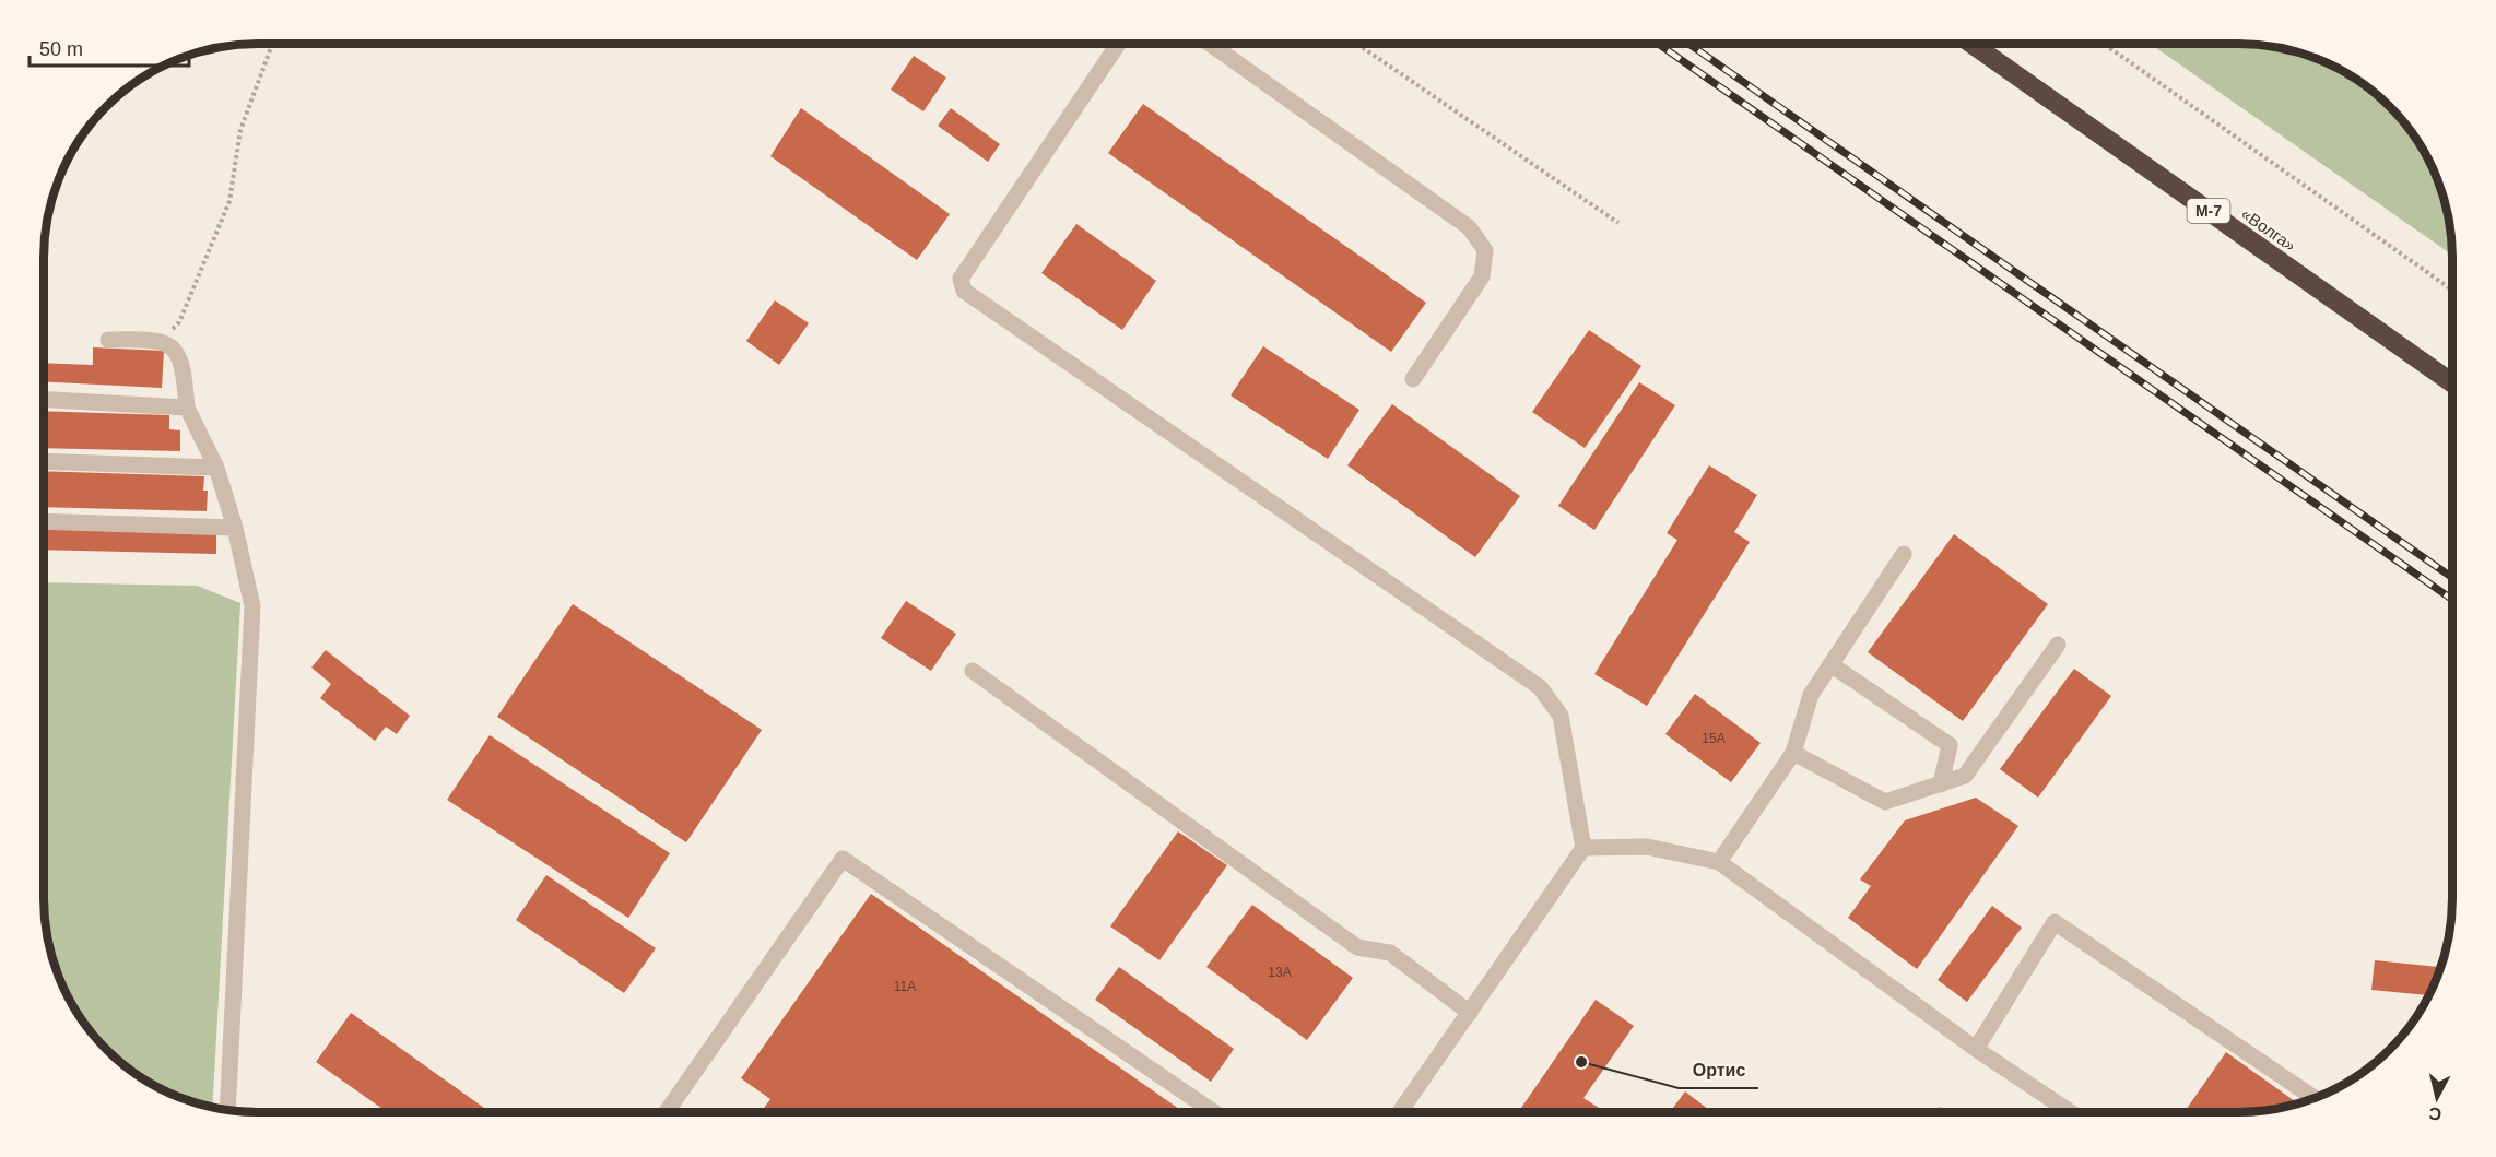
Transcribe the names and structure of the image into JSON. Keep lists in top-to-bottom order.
{
  "streets": {
    "highway": ["М-7", "«Волга»"]
  },
  "places": ["Ортис"],
  "house_numbers": ["15А", "13А", "11А"],
  "scale_bar": "50 m",
  "north": "bottom"
}
